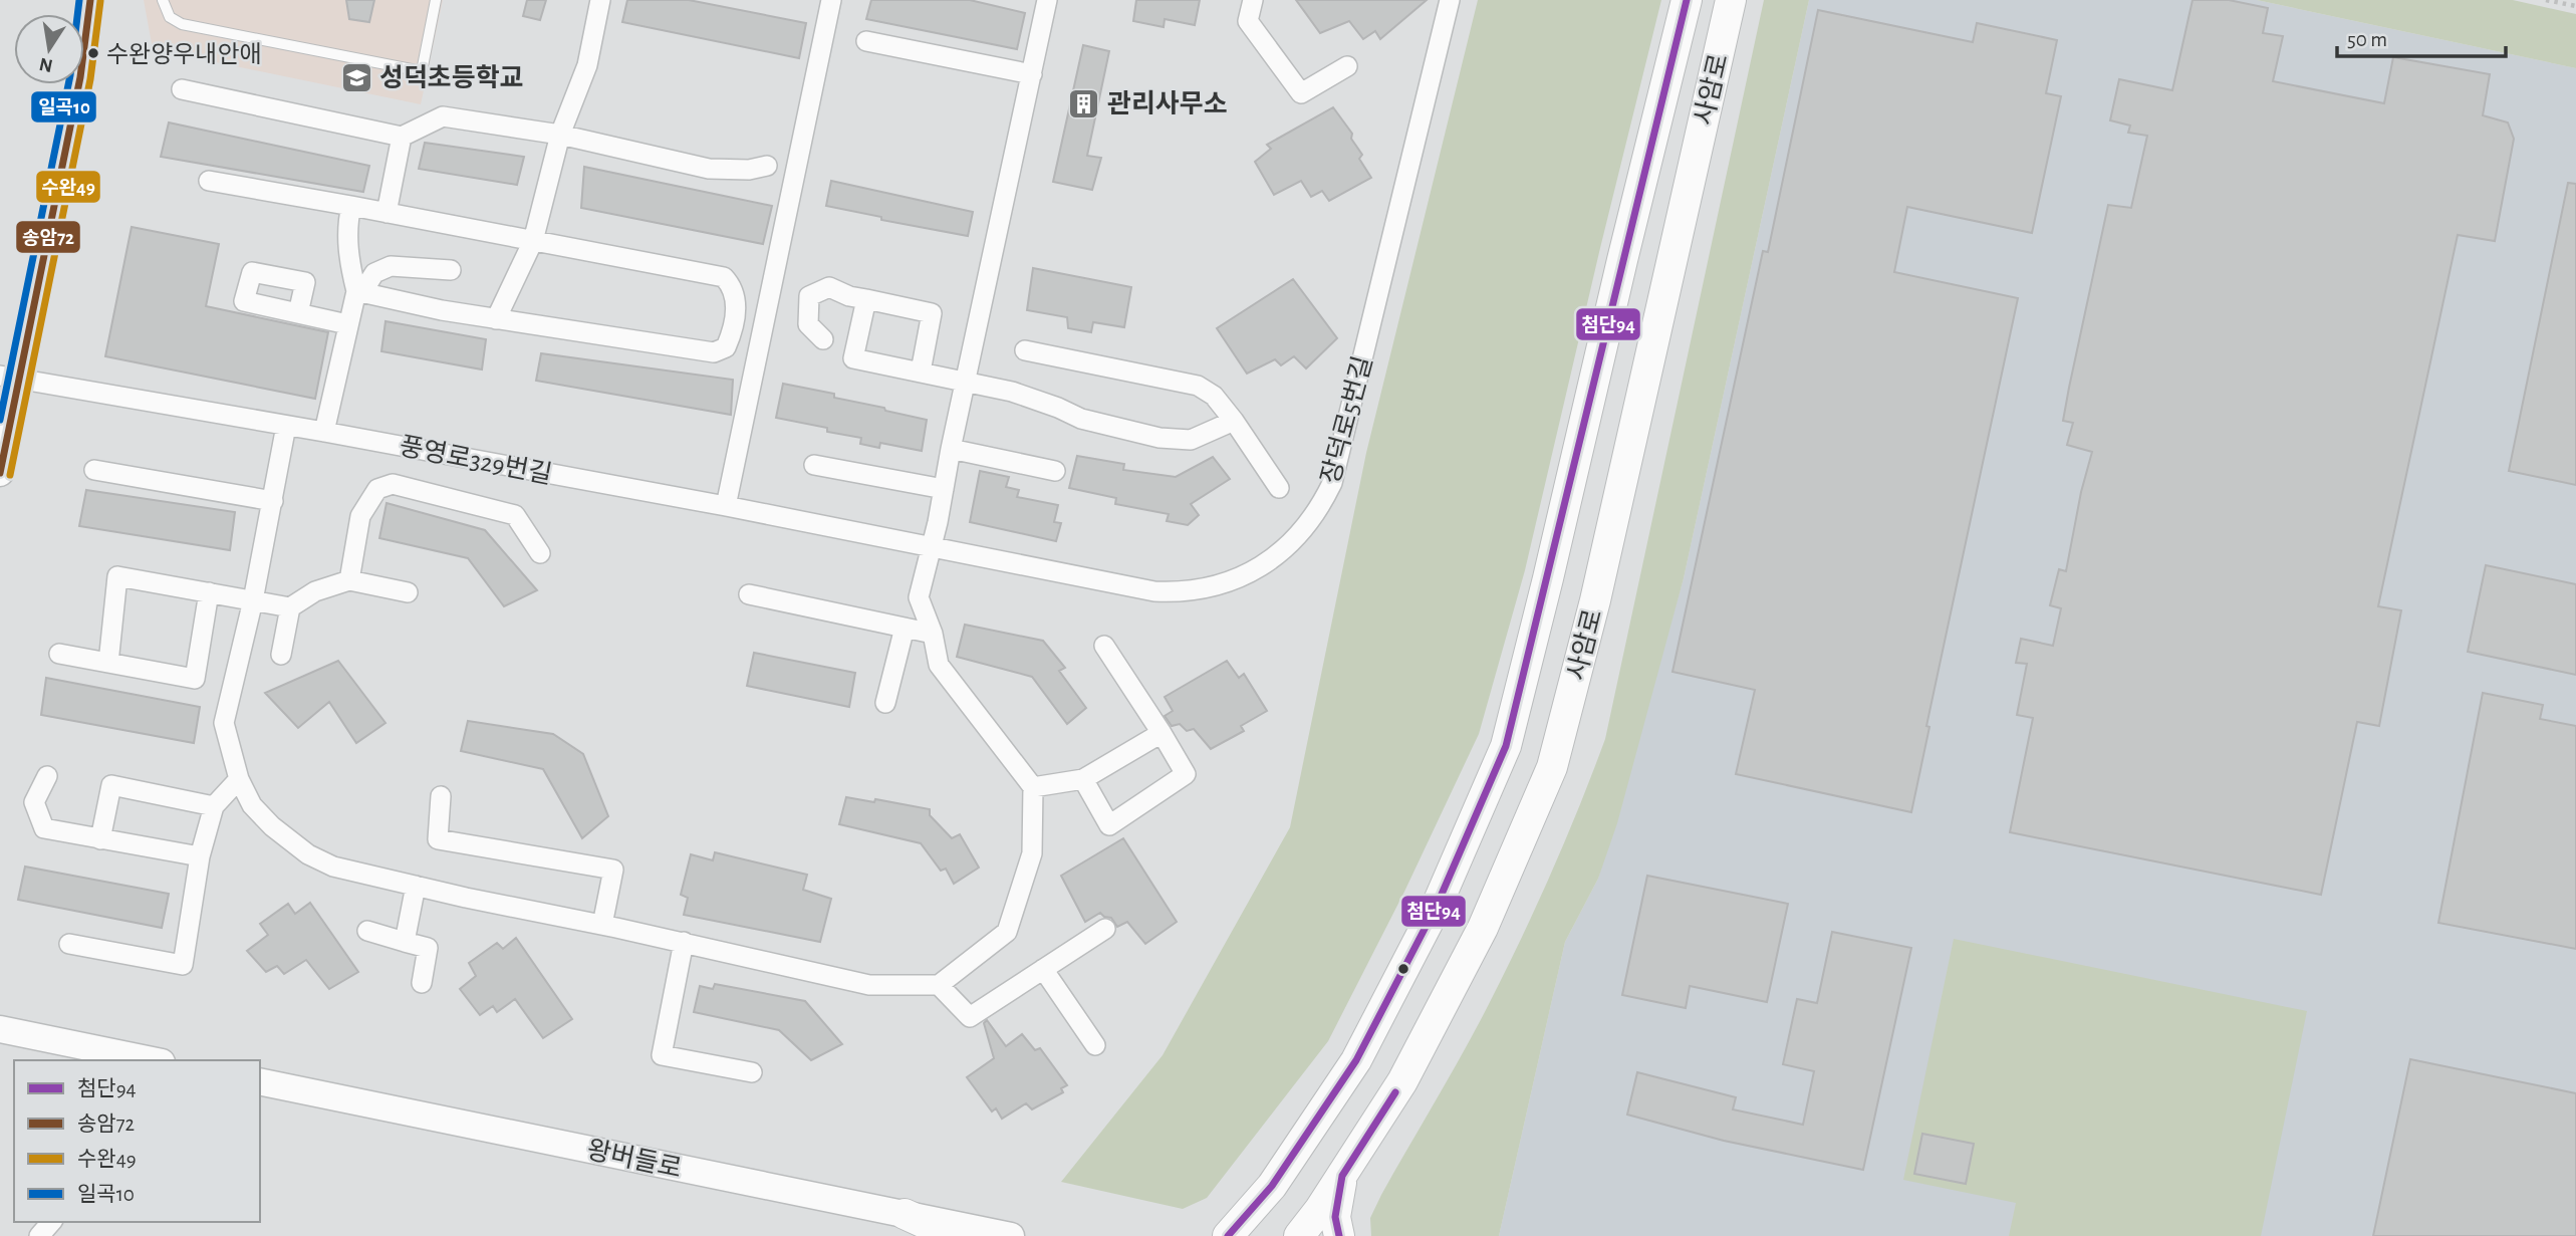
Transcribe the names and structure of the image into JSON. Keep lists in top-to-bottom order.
{
  "streets": {
    "main road": ["사암로", "왕버들로"],
    "street": ["장덕로5번길", "풍영로329번길"]
  },
  "crossings": [
    ["장덕로5번길", "풍영로329번길"]
  ],
  "places": {
    "other": ["수완양우내안애"],
    "school or university": ["성덕초등학교"],
    "building": ["관리사무소"]
  },
  "lines": [
    "transit line 첨단94",
    "transit line 송암72",
    "transit line 일곡10",
    "transit line 수완49"
  ],
  "legend": [
    "첨단94",
    "송암72",
    "수완49",
    "일곡10"
  ],
  "scale_bar": "50 m",
  "north": "bottom"
}
